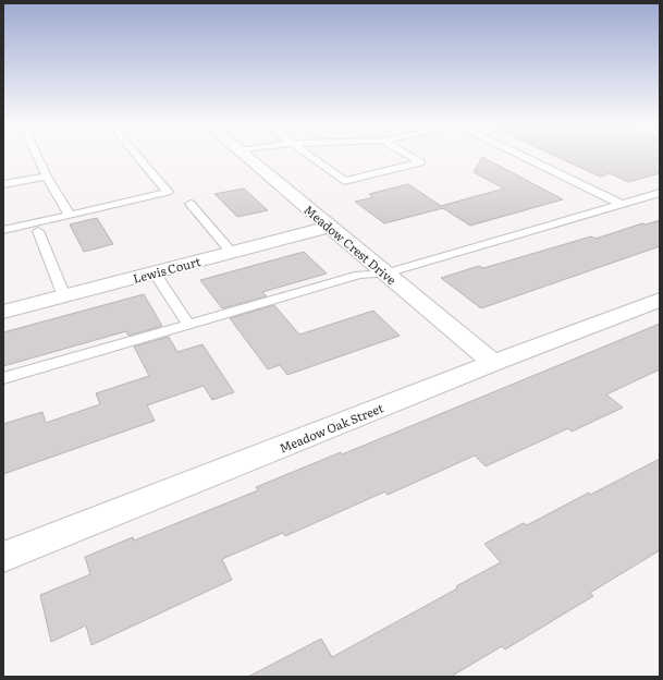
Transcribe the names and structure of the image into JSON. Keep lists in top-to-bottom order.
{
  "streets": {
    "street": ["Meadow Crest Drive", "Lewis Court", "Meadow Oak Street"]
  },
  "crossings": [
    ["Meadow Crest Drive", "Lewis Court"],
    ["Meadow Crest Drive", "Meadow Oak Street"]
  ]
}
